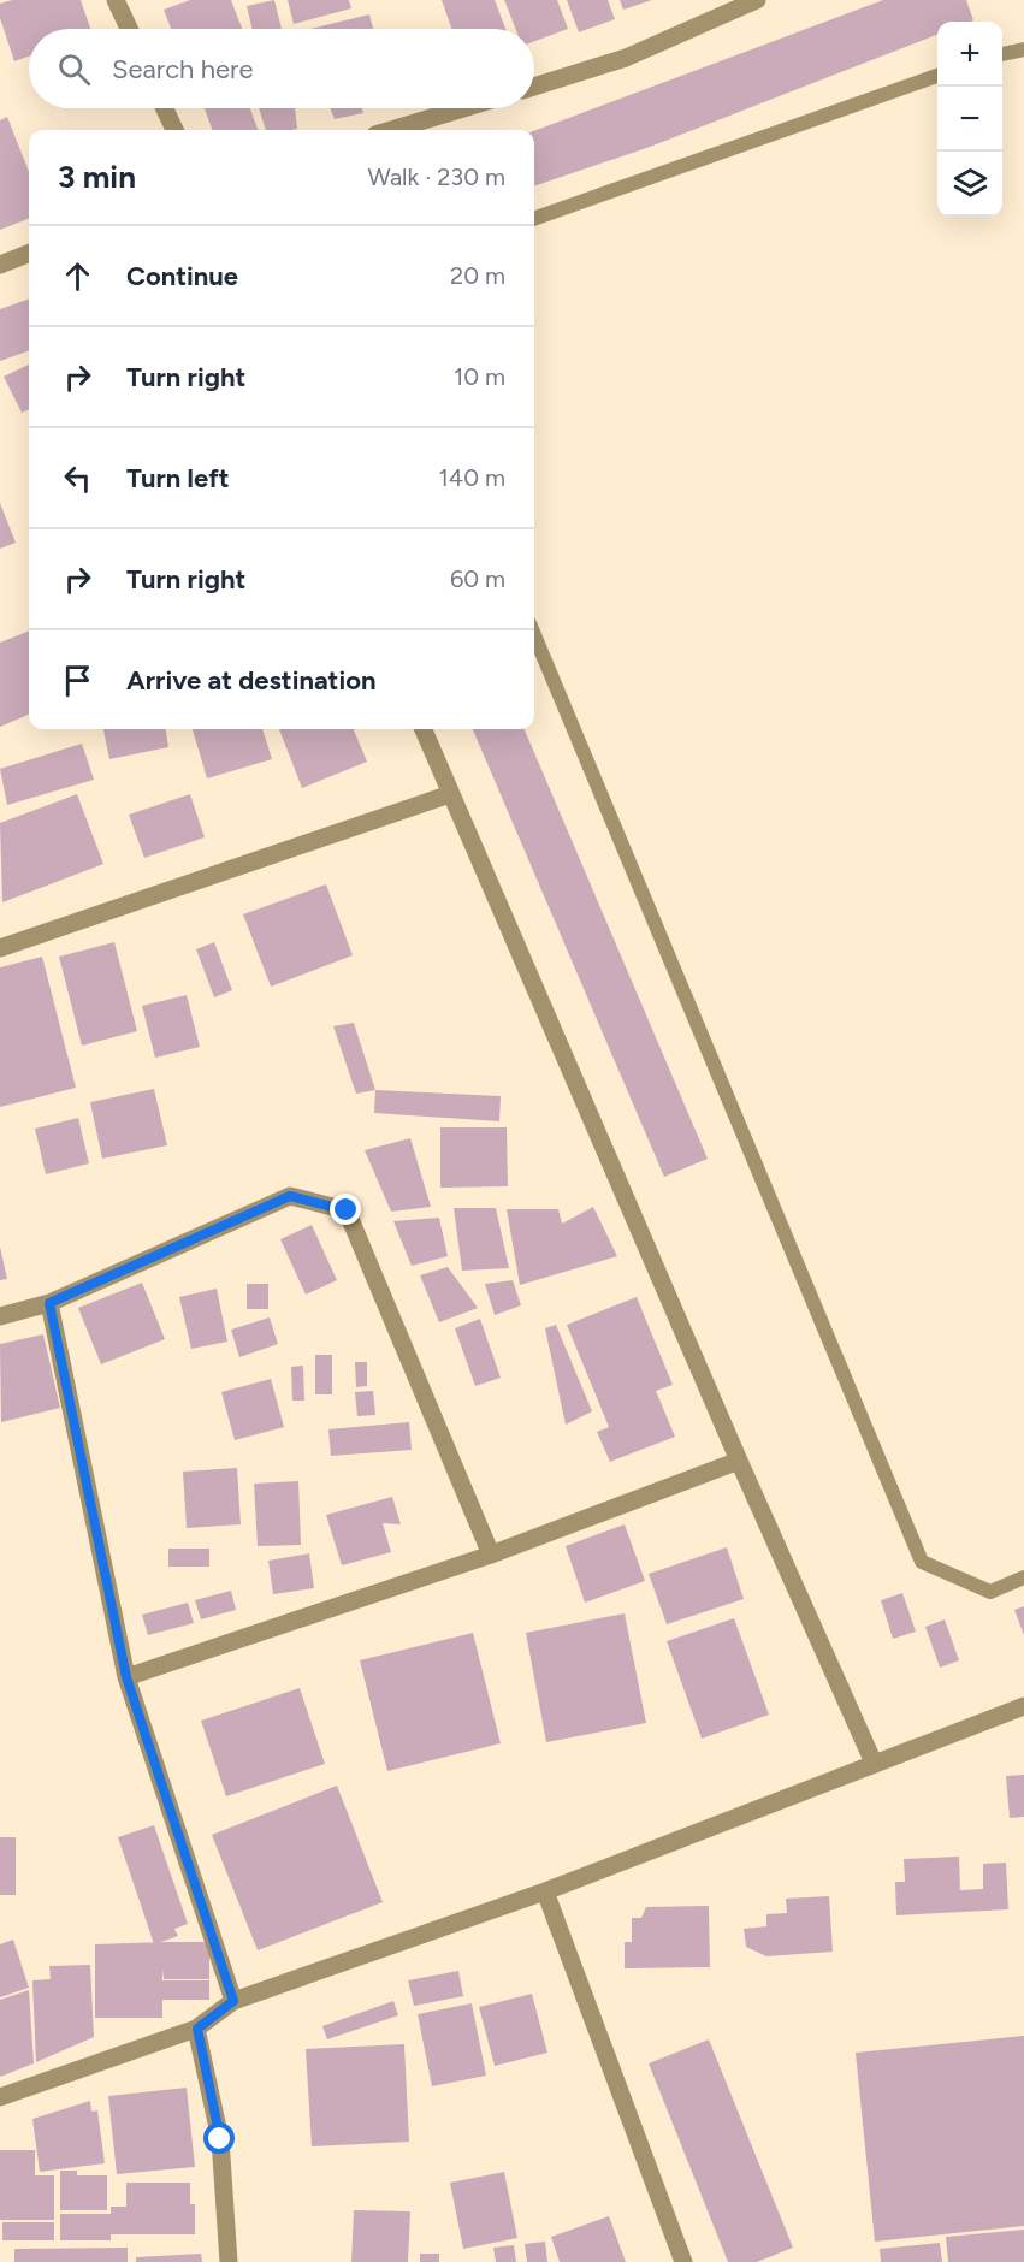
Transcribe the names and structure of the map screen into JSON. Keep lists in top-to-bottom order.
{
  "page": {
    "map_buttons": ["+", "−"],
    "search": "Search here",
    "heading": ["3 min", "Walk · 230 m"],
    "list": [
      ["Continue", "20 m"],
      ["Turn right", "10 m"],
      ["Turn left", "140 m"],
      ["Turn right", "60 m"],
      "Arrive at destination"
    ]
  }
}
